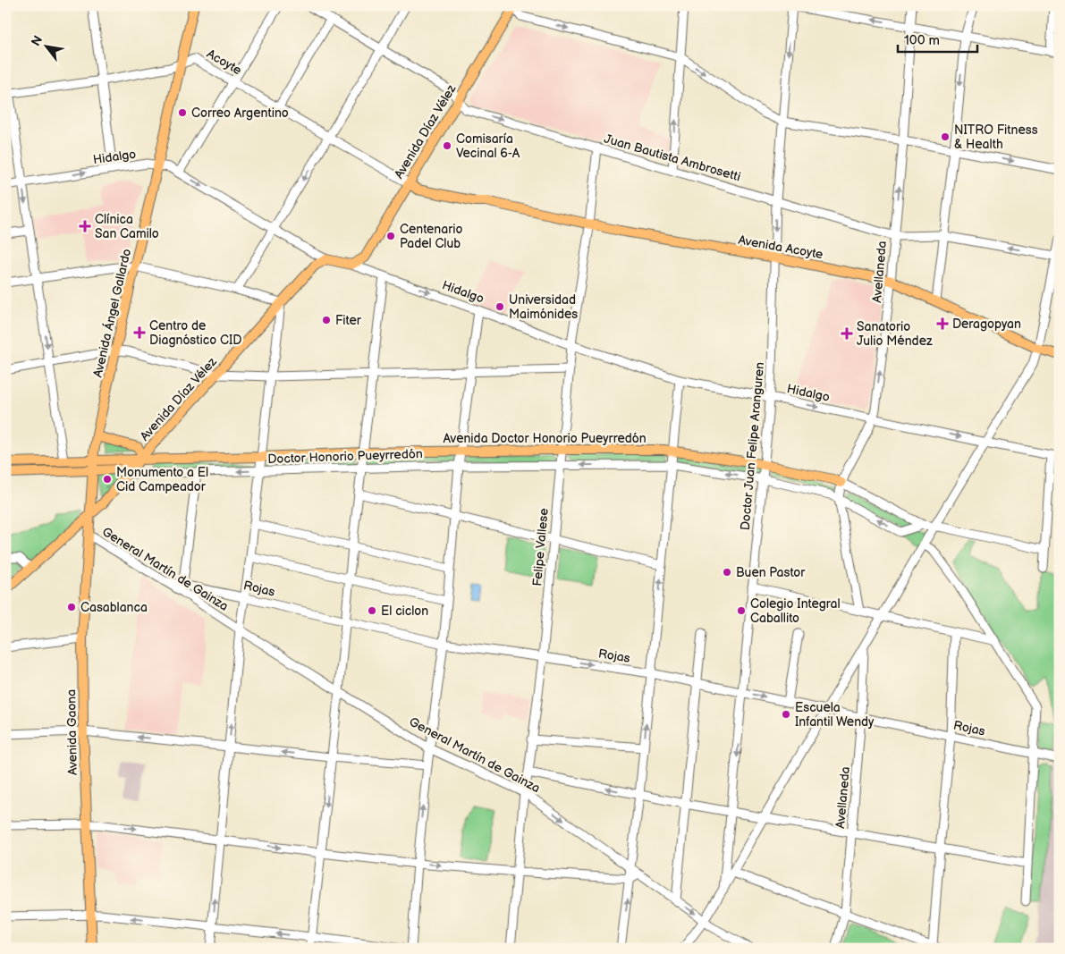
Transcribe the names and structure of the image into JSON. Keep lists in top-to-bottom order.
{
  "streets": {
    "main road": [
      "Avenida Díaz Vélez",
      "Hidalgo",
      "Avenida Acoyte",
      "Avenida Ángel Gallardo",
      "Avenida Doctor Honorio Pueyrredón",
      "Avenida Gaona"
    ],
    "street": [
      "Acoyte",
      "Juan Bautista Ambrosetti",
      "Avellaneda",
      "Doctor Juan Felipe Aranguren",
      "Doctor Honorio Pueyrredón",
      "Felipe Vallese",
      "General Martín de Gainza",
      "Rojas"
    ]
  },
  "crossings": [
    ["Acoyte", "Avenida Díaz Vélez"],
    ["Acoyte", "Avenida Acoyte"],
    ["Acoyte", "Avenida Ángel Gallardo"],
    ["Avenida Díaz Vélez", "Hidalgo"],
    ["Avenida Díaz Vélez", "Juan Bautista Ambrosetti"],
    ["Avenida Díaz Vélez", "Avenida Acoyte"],
    ["Avenida Díaz Vélez", "Avenida Doctor Honorio Pueyrredón"],
    ["Hidalgo", "Avellaneda"],
    ["Hidalgo", "Avenida Ángel Gallardo"],
    ["Hidalgo", "Doctor Juan Felipe Aranguren"],
    ["Hidalgo", "Felipe Vallese"],
    ["Juan Bautista Ambrosetti", "Avellaneda"],
    ["Juan Bautista Ambrosetti", "Doctor Juan Felipe Aranguren"],
    ["Juan Bautista Ambrosetti", "Felipe Vallese"],
    ["Avenida Acoyte", "Avellaneda"],
    ["Avenida Acoyte", "Doctor Juan Felipe Aranguren"],
    ["Avenida Acoyte", "Felipe Vallese"],
    ["Avellaneda", "Avenida Doctor Honorio Pueyrredón"],
    ["Avellaneda", "Doctor Honorio Pueyrredón"],
    ["Avellaneda", "Rojas"],
    ["Avenida Ángel Gallardo", "Avenida Doctor Honorio Pueyrredón"],
    ["Avenida Ángel Gallardo", "Avenida Gaona"],
    ["Avenida Doctor Honorio Pueyrredón", "Doctor Juan Felipe Aranguren"],
    ["Avenida Doctor Honorio Pueyrredón", "Doctor Honorio Pueyrredón"],
    ["Avenida Doctor Honorio Pueyrredón", "Felipe Vallese"],
    ["Avenida Doctor Honorio Pueyrredón", "Avenida Gaona"],
    ["Doctor Juan Felipe Aranguren", "Doctor Honorio Pueyrredón"],
    ["Doctor Juan Felipe Aranguren", "Rojas"],
    ["Doctor Honorio Pueyrredón", "Felipe Vallese"],
    ["Felipe Vallese", "General Martín de Gainza"],
    ["Felipe Vallese", "Rojas"],
    ["General Martín de Gainza", "Rojas"],
    ["General Martín de Gainza", "Avenida Gaona"]
  ],
  "one_way": ["Hidalgo", "Doctor Honorio Pueyrredón"],
  "places": {
    "other": [
      "Correo Argentino",
      "NITRO Fitness & Health",
      "Comisaría Vecinal 6-A",
      "Centenario Padel Club",
      "Universidad Maimónides",
      "Fiter",
      "Monumento a El Cid Campeador",
      "Buen Pastor",
      "Casablanca",
      "El ciclon",
      "Colegio Integral Caballito",
      "Escuela Infantil Wendy"
    ],
    "health": [
      "Clínica San Camilo",
      "Deragopyan",
      "Centro de Diagnóstico CID",
      "Sanatorio Julio Méndez"
    ]
  },
  "scale_bar": "100 m",
  "north": "top left"
}
